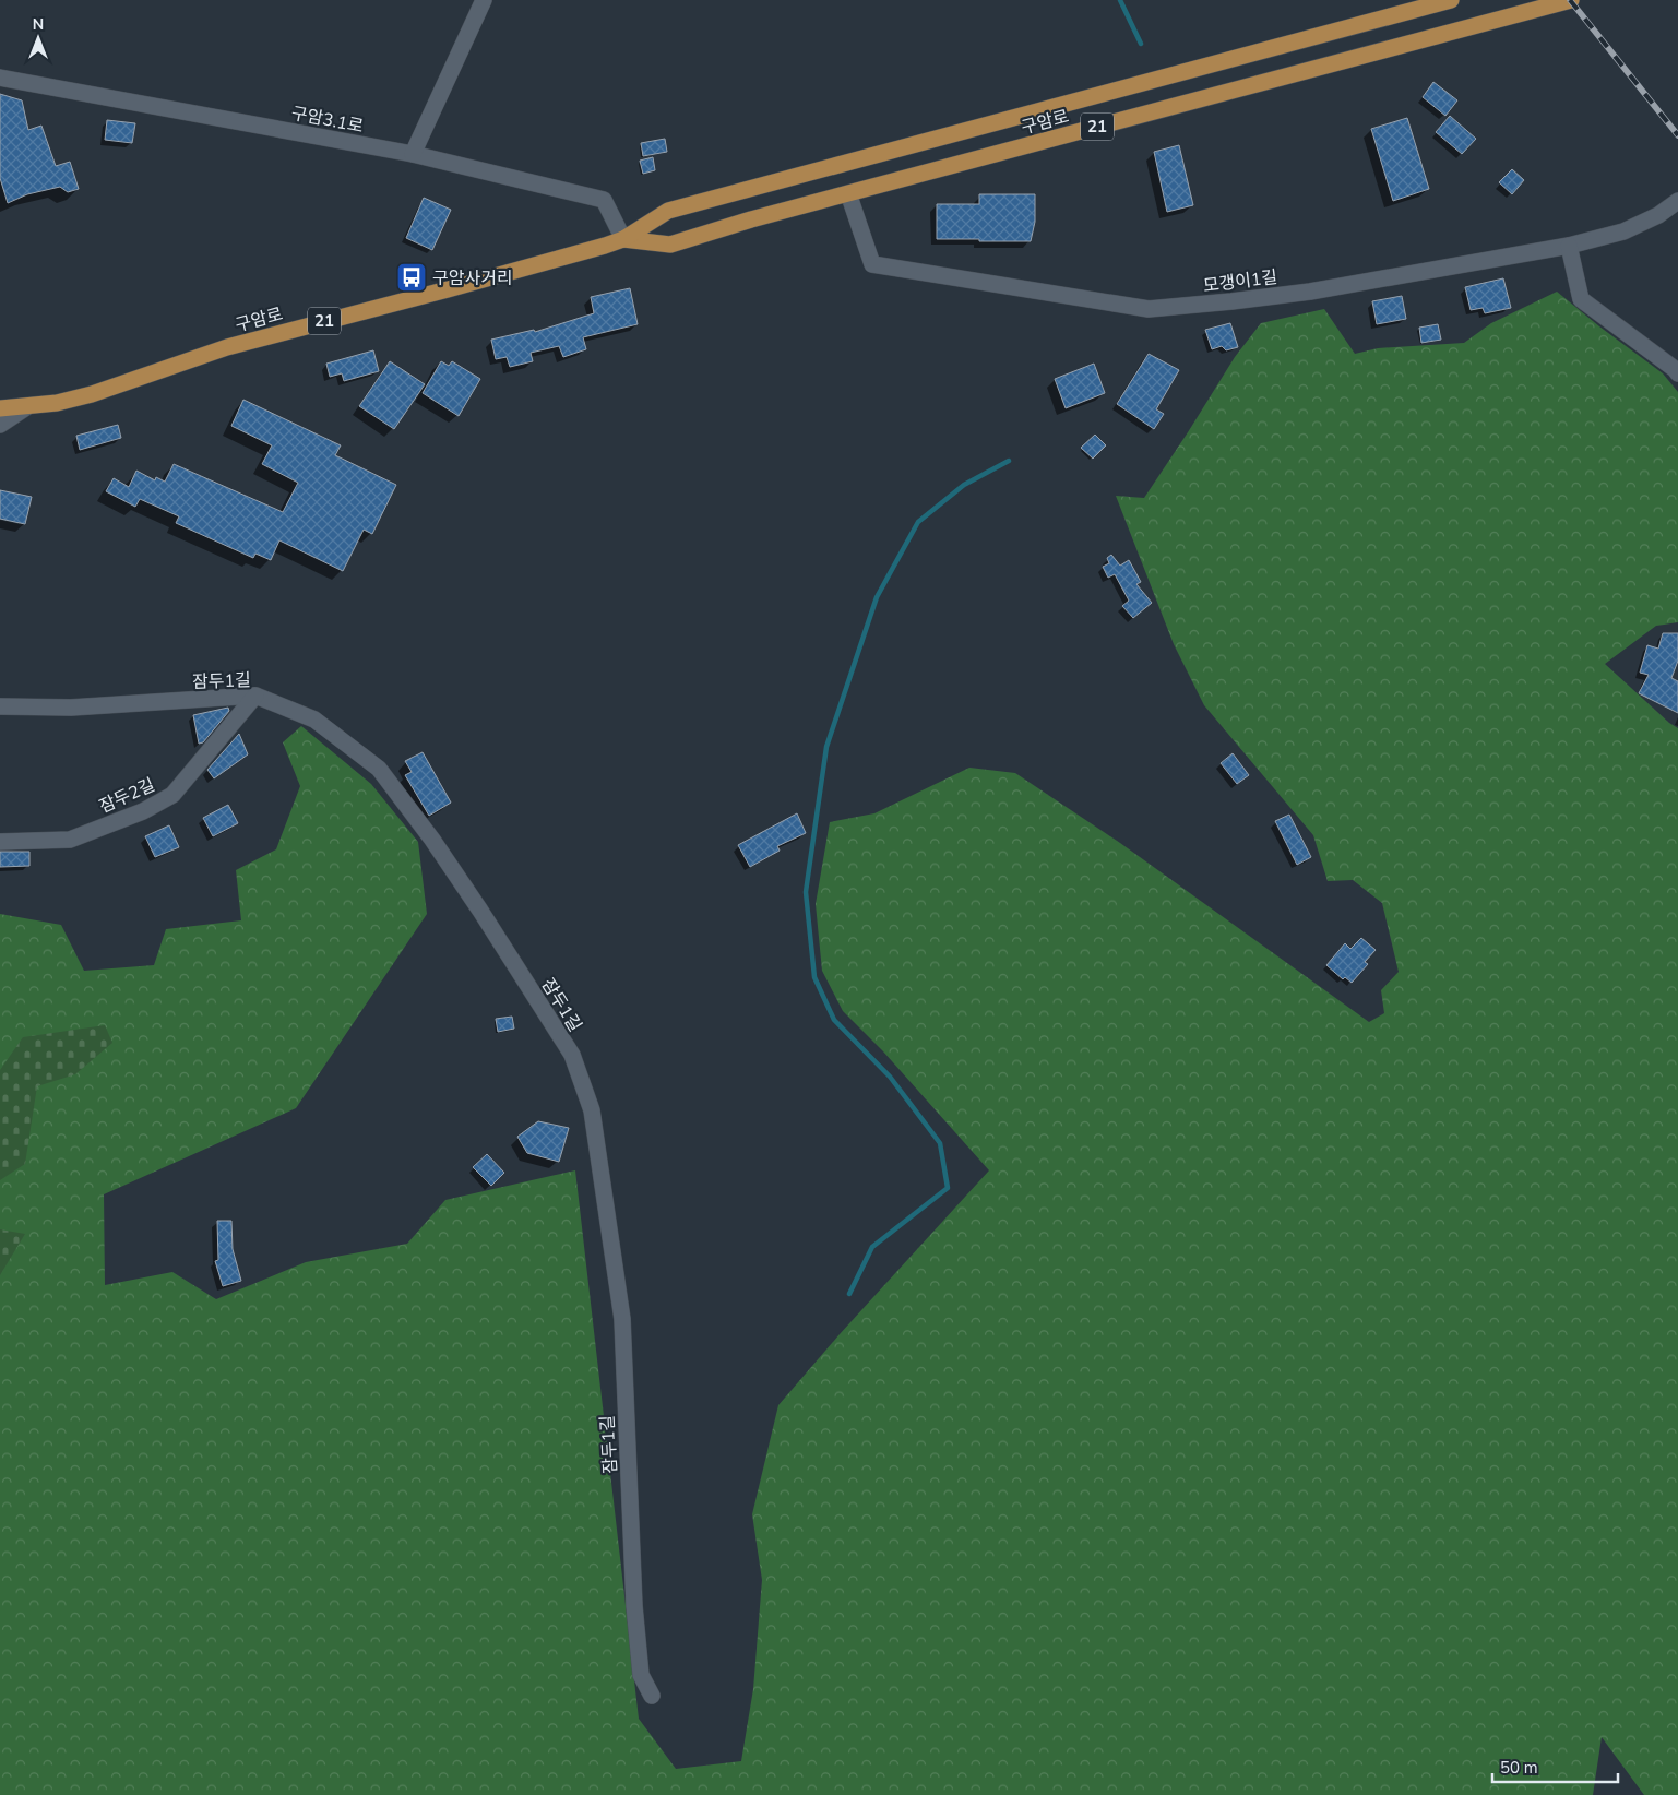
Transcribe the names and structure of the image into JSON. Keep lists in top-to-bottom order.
{
  "streets": {
    "main road": ["구암로", "21"],
    "street": [
      "구암3.1로",
      "모갱이1길",
      "잠두1길",
      "잠두2길"
    ]
  },
  "crossings": [
    ["구암3.1로", "구암로"],
    ["구암로", "모갱이1길"],
    ["잠두1길", "잠두2길"]
  ],
  "places": {
    "bus stop": ["구암사거리"]
  },
  "scale_bar": "50 m",
  "north": "top"
}
